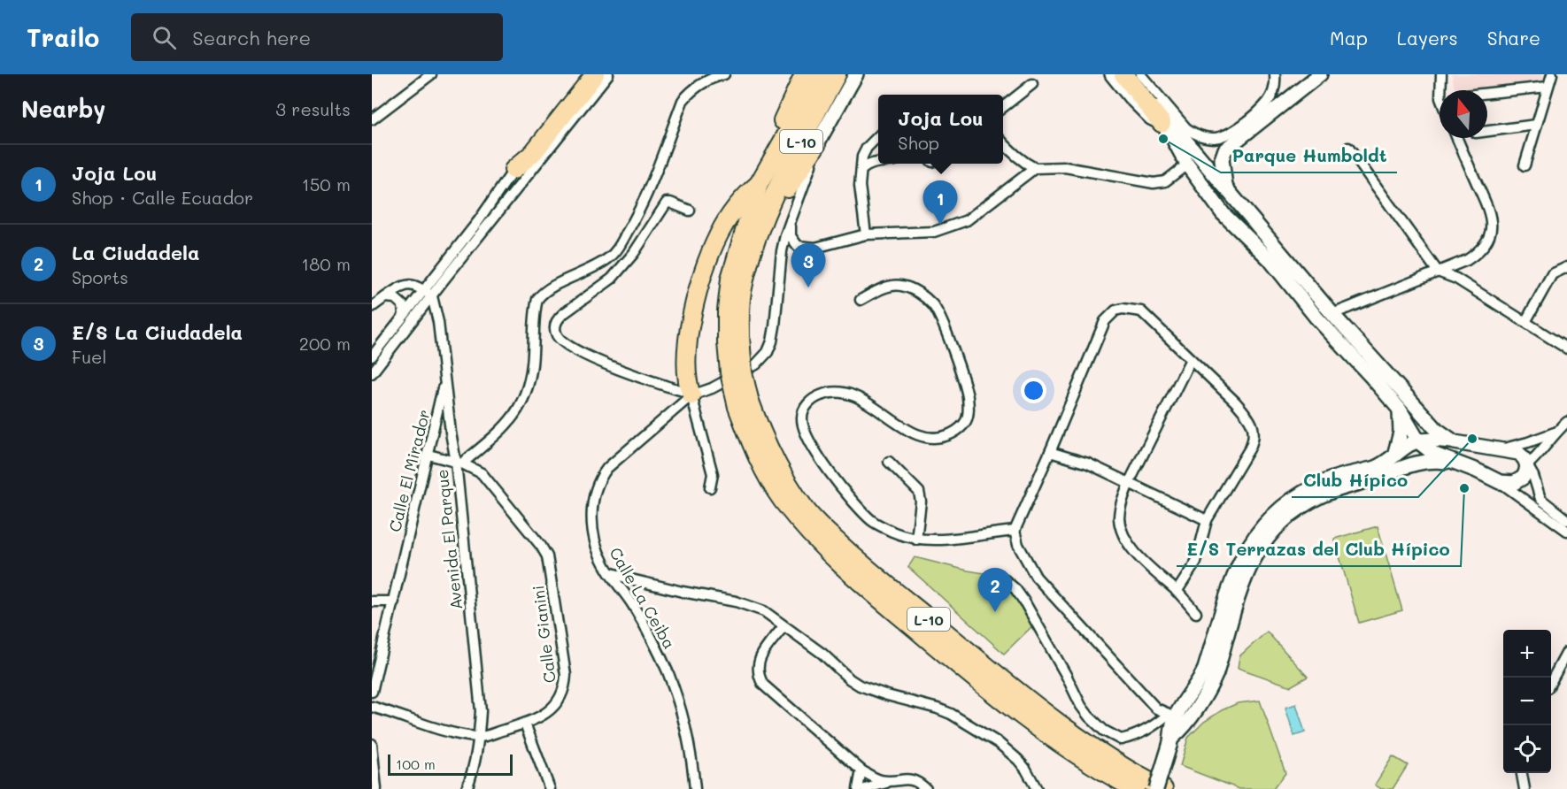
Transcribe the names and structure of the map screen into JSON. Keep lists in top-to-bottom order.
{
  "streets": {
    "highway": ["L-10"],
    "street": [
      "Calle El Mirador",
      "Avenida El Parque",
      "Calle La Ceiba",
      "Calle Gianini"
    ]
  },
  "crossings": [
    ["Calle El Mirador", "Avenida El Parque"],
    ["Calle El Mirador", "Calle Gianini"],
    ["Avenida El Parque", "Calle Gianini"]
  ],
  "places": ["Parque Humboldt", "Club Hípico", "E/S Terrazas del Club Hípico"],
  "scale_bar": "100 m",
  "north": "top",
  "page": {
    "header": "Trailo",
    "search": "Search here",
    "nav": ["Map", "Layers", "Share"],
    "heading": ["Nearby", "3 results"],
    "popup": ["Joja Lou", "Shop"],
    "list": [
      {
        "mark": "1",
        "name": "Joja Lou",
        "note": "Shop · Calle Ecuador",
        "value": "150 m"
      },
      {
        "mark": "2",
        "name": "La Ciudadela",
        "note": "Sports",
        "value": "180 m"
      },
      {
        "mark": "3",
        "name": "E/S La Ciudadela",
        "note": "Fuel",
        "value": "200 m"
      }
    ],
    "pins": ["1", "3", "2"],
    "map_buttons": ["+", "−"],
    "scale": "100 m"
  }
}
